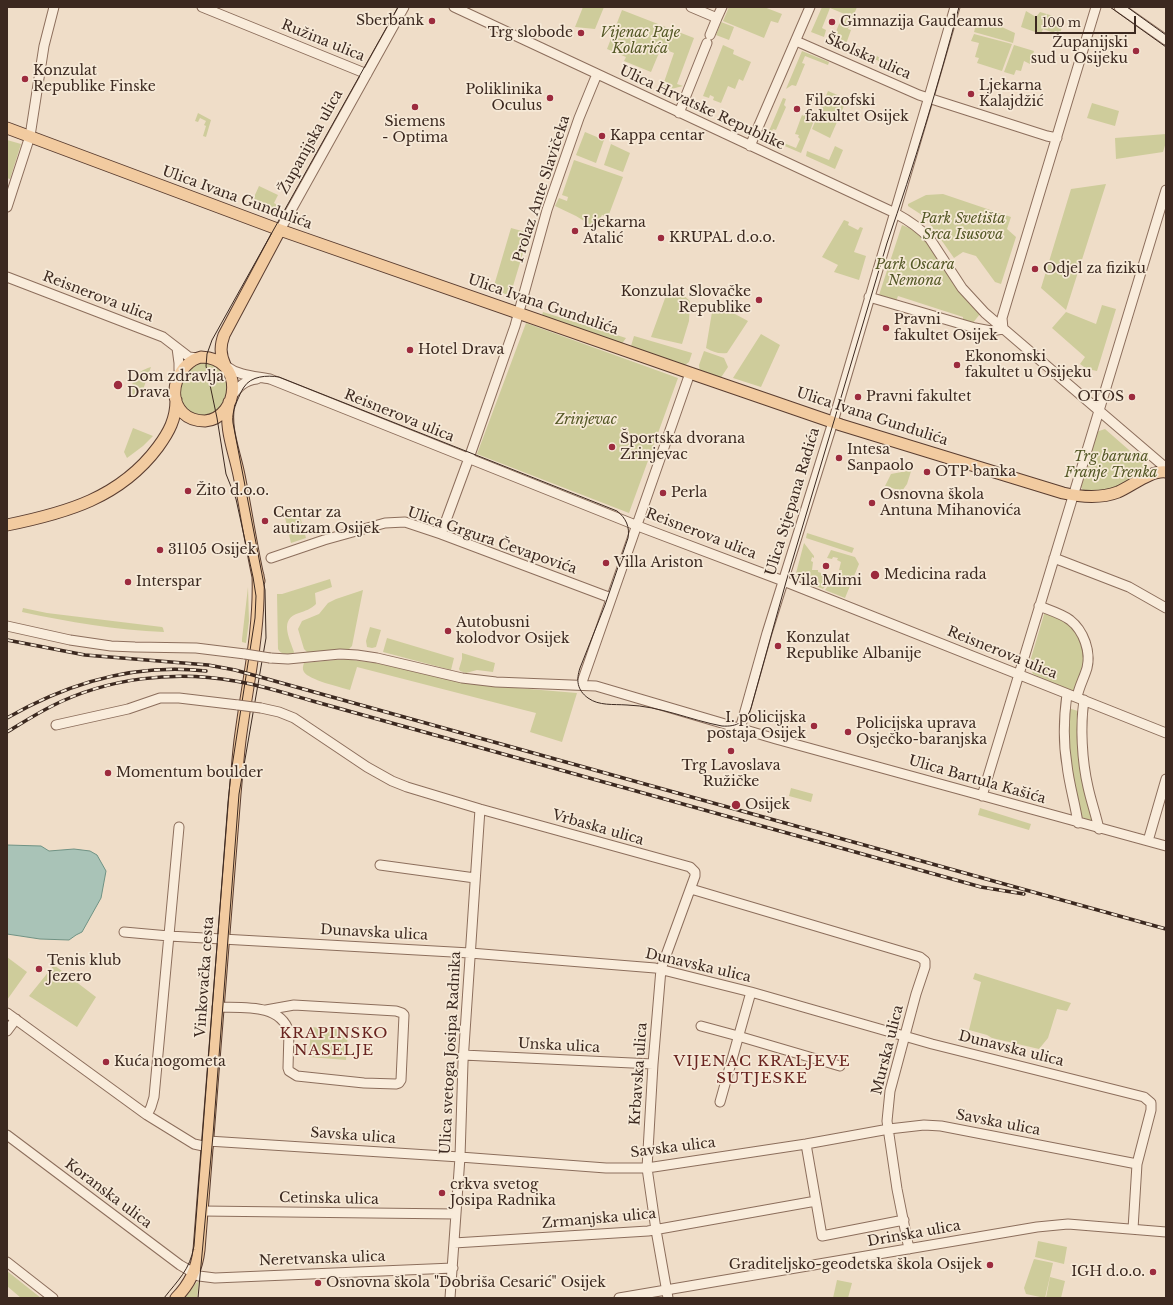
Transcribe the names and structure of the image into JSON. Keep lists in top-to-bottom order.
{
  "streets": {
    "main road": ["Županijska ulica", "Ulica Ivana Gundulića", "Vinkovačka cesta"],
    "street": [
      "Ružina ulica",
      "Školska ulica",
      "Ulica Hrvatske Republike",
      "Prolaz Ante Slavičeka",
      "Reisnerova ulica",
      "Ulica Stjepana Radića",
      "Ulica Grgura Čevapovića",
      "Ulica Bartula Kašića",
      "Vrbaska ulica",
      "Dunavska ulica",
      "Unska ulica",
      "Murska ulica",
      "Ulica svetoga Josipa Radnika",
      "Krbavska ulica",
      "Savska ulica",
      "Koranska ulica",
      "Cetinska ulica",
      "Zrmanjska ulica",
      "Drinska ulica",
      "Neretvanska ulica"
    ]
  },
  "crossings": [
    ["Ružina ulica", "Županijska ulica"],
    ["Školska ulica", "Ulica Stjepana Radića"],
    ["Ulica Hrvatske Republike", "Prolaz Ante Slavičeka"],
    ["Ulica Hrvatske Republike", "Ulica Ivana Gundulića"],
    ["Ulica Hrvatske Republike", "Ulica Stjepana Radića"],
    ["Županijska ulica", "Ulica Ivana Gundulića"],
    ["Županijska ulica", "Reisnerova ulica"],
    ["Županijska ulica", "Vinkovačka cesta"],
    ["Prolaz Ante Slavičeka", "Ulica Ivana Gundulića"],
    ["Ulica Ivana Gundulića", "Ulica Stjepana Radića"],
    ["Reisnerova ulica", "Ulica Stjepana Radića"],
    ["Reisnerova ulica", "Vinkovačka cesta"],
    ["Ulica Stjepana Radića", "Ulica Bartula Kašića"],
    ["Vrbaska ulica", "Murska ulica"],
    ["Vrbaska ulica", "Ulica svetoga Josipa Radnika"],
    ["Vrbaska ulica", "Krbavska ulica"],
    ["Dunavska ulica", "Vinkovačka cesta"],
    ["Dunavska ulica", "Murska ulica"],
    ["Dunavska ulica", "Ulica svetoga Josipa Radnika"],
    ["Dunavska ulica", "Krbavska ulica"],
    ["Dunavska ulica", "Savska ulica"],
    ["Vinkovačka cesta", "Savska ulica"],
    ["Vinkovačka cesta", "Koranska ulica"],
    ["Vinkovačka cesta", "Cetinska ulica"],
    ["Vinkovačka cesta", "Neretvanska ulica"],
    ["Unska ulica", "Ulica svetoga Josipa Radnika"],
    ["Unska ulica", "Krbavska ulica"],
    ["Murska ulica", "Krbavska ulica"],
    ["Murska ulica", "Savska ulica"],
    ["Murska ulica", "Drinska ulica"],
    ["Ulica svetoga Josipa Radnika", "Savska ulica"],
    ["Ulica svetoga Josipa Radnika", "Cetinska ulica"],
    ["Ulica svetoga Josipa Radnika", "Zrmanjska ulica"],
    ["Ulica svetoga Josipa Radnika", "Neretvanska ulica"],
    ["Krbavska ulica", "Savska ulica"],
    ["Krbavska ulica", "Zrmanjska ulica"],
    ["Krbavska ulica", "Drinska ulica"],
    ["Koranska ulica", "Neretvanska ulica"]
  ],
  "districts": ["KRAPINSKO NASELJE", "VIJENAC KRALJEVE SUTJESKE"],
  "parks": [
    "Vijenac Paje Kolarića",
    "Park Svetišta Srca Isusova",
    "Park Oscara Nemona",
    "Zrinjevac",
    "Trg baruna Franje Trenka"
  ],
  "places": [
    "Sberbank",
    "Gimnazija Gaudeamus",
    "Trg slobode",
    "Županijski sud u Osijeku",
    "Konzulat Republike Finske",
    "Ljekarna Kalajdžić",
    "Poliklinika Oculus",
    "Siemens - Optima",
    "Filozofski fakultet Osijek",
    "Kappa centar",
    "Ljekarna Atalić",
    "KRUPAL d.o.o.",
    "Odjel za fiziku",
    "Konzulat Slovačke Republike",
    "Pravni fakultet Osijek",
    "Hotel Drava",
    "Ekonomski fakultet u Osijeku",
    "Dom zdravlja Drava",
    "Pravni fakultet",
    "OTOS",
    "Športska dvorana Zrinjevac",
    "Intesa Sanpaolo",
    "OTP banka",
    "Žito d.o.o.",
    "Perla",
    "Osnovna škola Antuna Mihanovića",
    "Centar za autizam Osijek",
    "31105 Osijek",
    "Villa Ariston",
    "Vila Mimi",
    "Medicina rada",
    "Interspar",
    "Autobusni kolodvor Osijek",
    "Konzulat Republike Albanije",
    "I. policijska postaja Osijek",
    "Policijska uprava Osječko-baranjska",
    "Trg Lavoslava Ružičke",
    "Momentum boulder",
    "Osijek",
    "Tenis klub Jezero",
    "Kuća nogometa",
    "crkva svetog Josipa Radnika",
    "Graditeljsko-geodetska škola Osijek",
    "IGH d.o.o.",
    "Osnovna škola \"Dobriša Cesarić\" Osijek"
  ],
  "scale_bar": "100 m"
}
